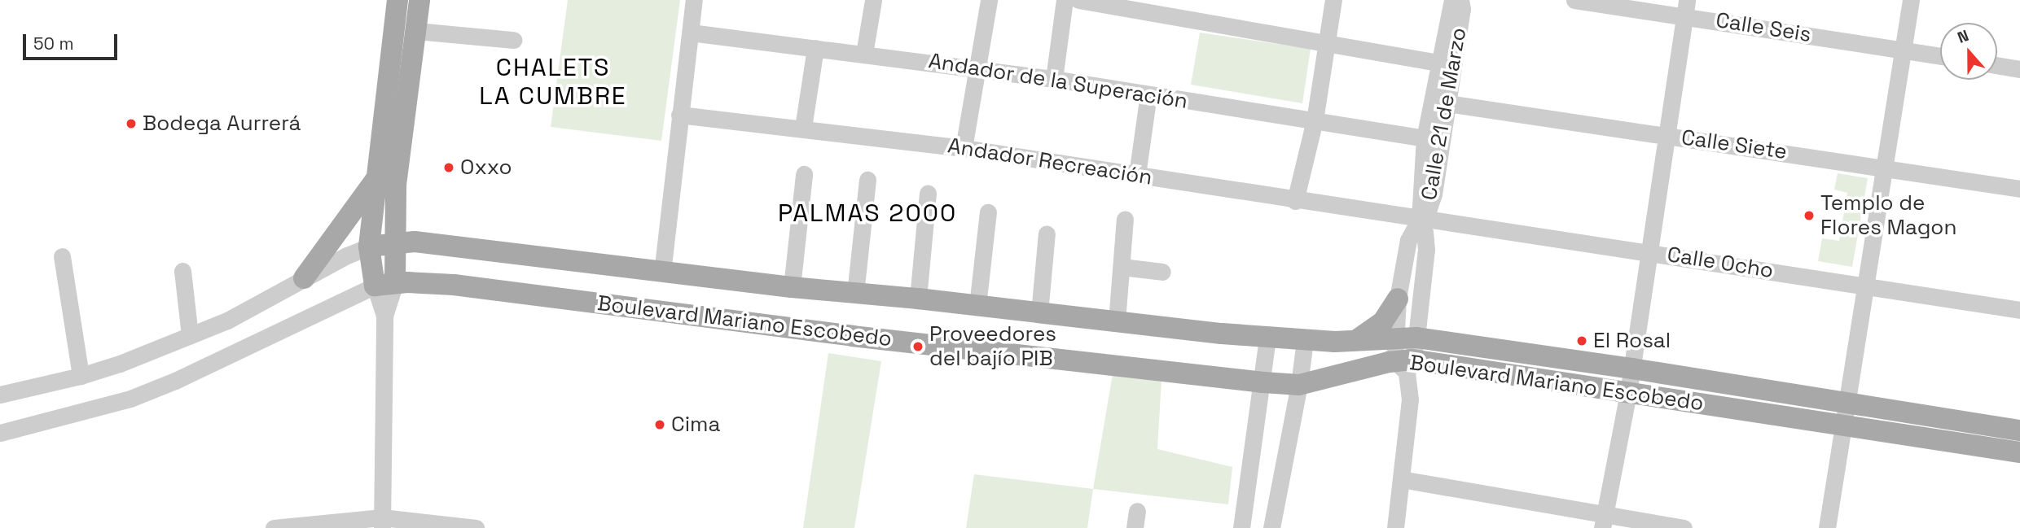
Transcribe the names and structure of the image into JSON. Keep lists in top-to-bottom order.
{
  "streets": {
    "main road": ["Boulevard Mariano Escobedo"],
    "street": [
      "Calle Seis",
      "Andador de la Superación",
      "Calle 21 de Marzo",
      "Calle Siete",
      "Andador Recreación",
      "Calle Ocho"
    ]
  },
  "crossings": [
    ["Calle 21 de Marzo", "Calle Siete"],
    ["Calle 21 de Marzo", "Andador Recreación"],
    ["Calle 21 de Marzo", "Calle Ocho"],
    ["Calle 21 de Marzo", "Boulevard Mariano Escobedo"],
    ["Andador Recreación", "Calle Ocho"]
  ],
  "districts": ["CHALETS LA CUMBRE", "PALMAS 2000"],
  "places": [
    "Bodega Aurrerá",
    "Oxxo",
    "Templo de Flores Magon",
    "El Rosal",
    "Proveedores del bajío PIB",
    "Cima"
  ],
  "scale_bar": "50 m",
  "north": "top"
}
